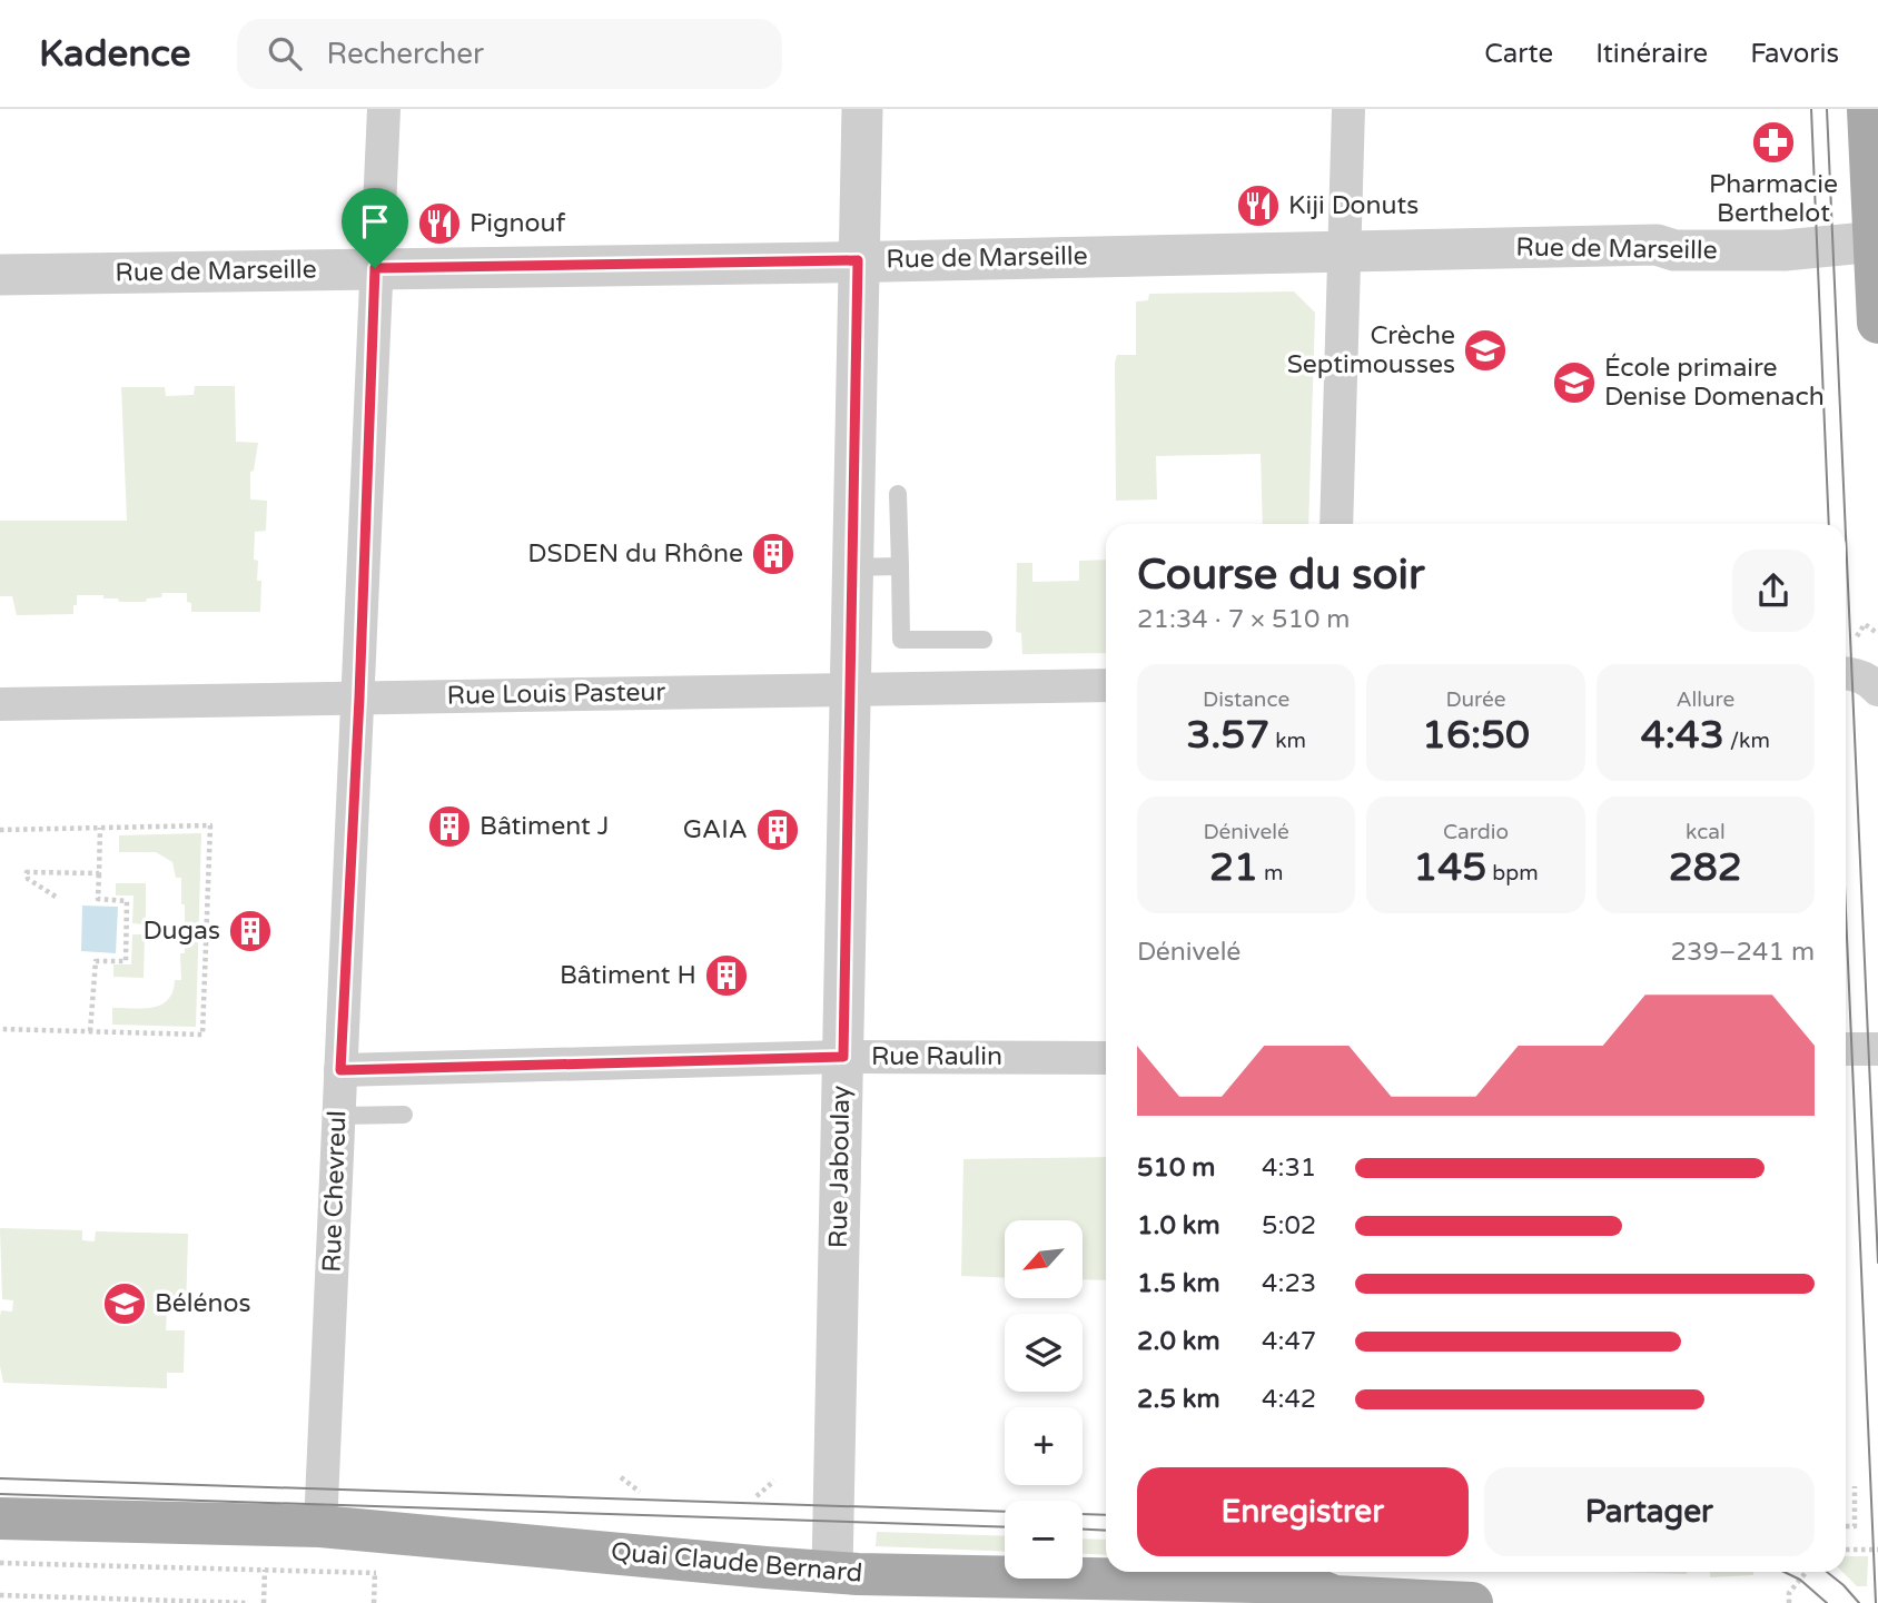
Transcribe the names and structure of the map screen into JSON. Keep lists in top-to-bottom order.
{
  "streets": {
    "main road": ["Quai Claude Bernard"],
    "street": [
      "Rue de Marseille",
      "Rue Louis Pasteur",
      "Rue Raulin",
      "Rue Jaboulay",
      "Rue Chevreul"
    ]
  },
  "crossings": [
    ["Rue de Marseille", "Rue Jaboulay"],
    ["Rue de Marseille", "Rue Chevreul"],
    ["Rue Louis Pasteur", "Rue Jaboulay"],
    ["Rue Louis Pasteur", "Rue Chevreul"],
    ["Rue Raulin", "Rue Jaboulay"],
    ["Rue Raulin", "Rue Chevreul"],
    ["Rue Jaboulay", "Quai Claude Bernard"],
    ["Rue Chevreul", "Quai Claude Bernard"]
  ],
  "places": {
    "pharmacy": ["Pharmacie Berthelot"],
    "restaurant": ["Kiji Donuts", "Pignouf"],
    "school or university": ["Crèche Septimousses", "École primaire Denise Domenach", "Bélénos"],
    "building": [
      "DSDEN du Rhône",
      "Bâtiment J",
      "GAIA",
      "Dugas",
      "Bâtiment H"
    ]
  },
  "north": "bottom left",
  "page": {
    "header": "Kadence",
    "search": "Rechercher",
    "nav": ["Carte", "Itinéraire", "Favoris"],
    "heading": ["Course du soir", "21:34 · 7 × 510 m"],
    "stats": [
      ["Distance", "3.57 km"],
      ["Durée", "16:50"],
      ["Allure", "4:43 /km"],
      ["Dénivelé", "21 m"],
      ["Cardio", "145 bpm"],
      ["kcal", "282"]
    ],
    "chart": ["Dénivelé", "239–241 m"],
    "list": [
      {
        "name": "510 m",
        "note": "4:31"
      },
      {
        "name": "1.0 km",
        "note": "5:02"
      },
      {
        "name": "1.5 km",
        "note": "4:23"
      },
      {
        "name": "2.0 km",
        "note": "4:47"
      },
      {
        "name": "2.5 km",
        "note": "4:42"
      }
    ],
    "map_buttons": ["+", "−"],
    "buttons": ["Enregistrer", "Partager"]
  }
}
